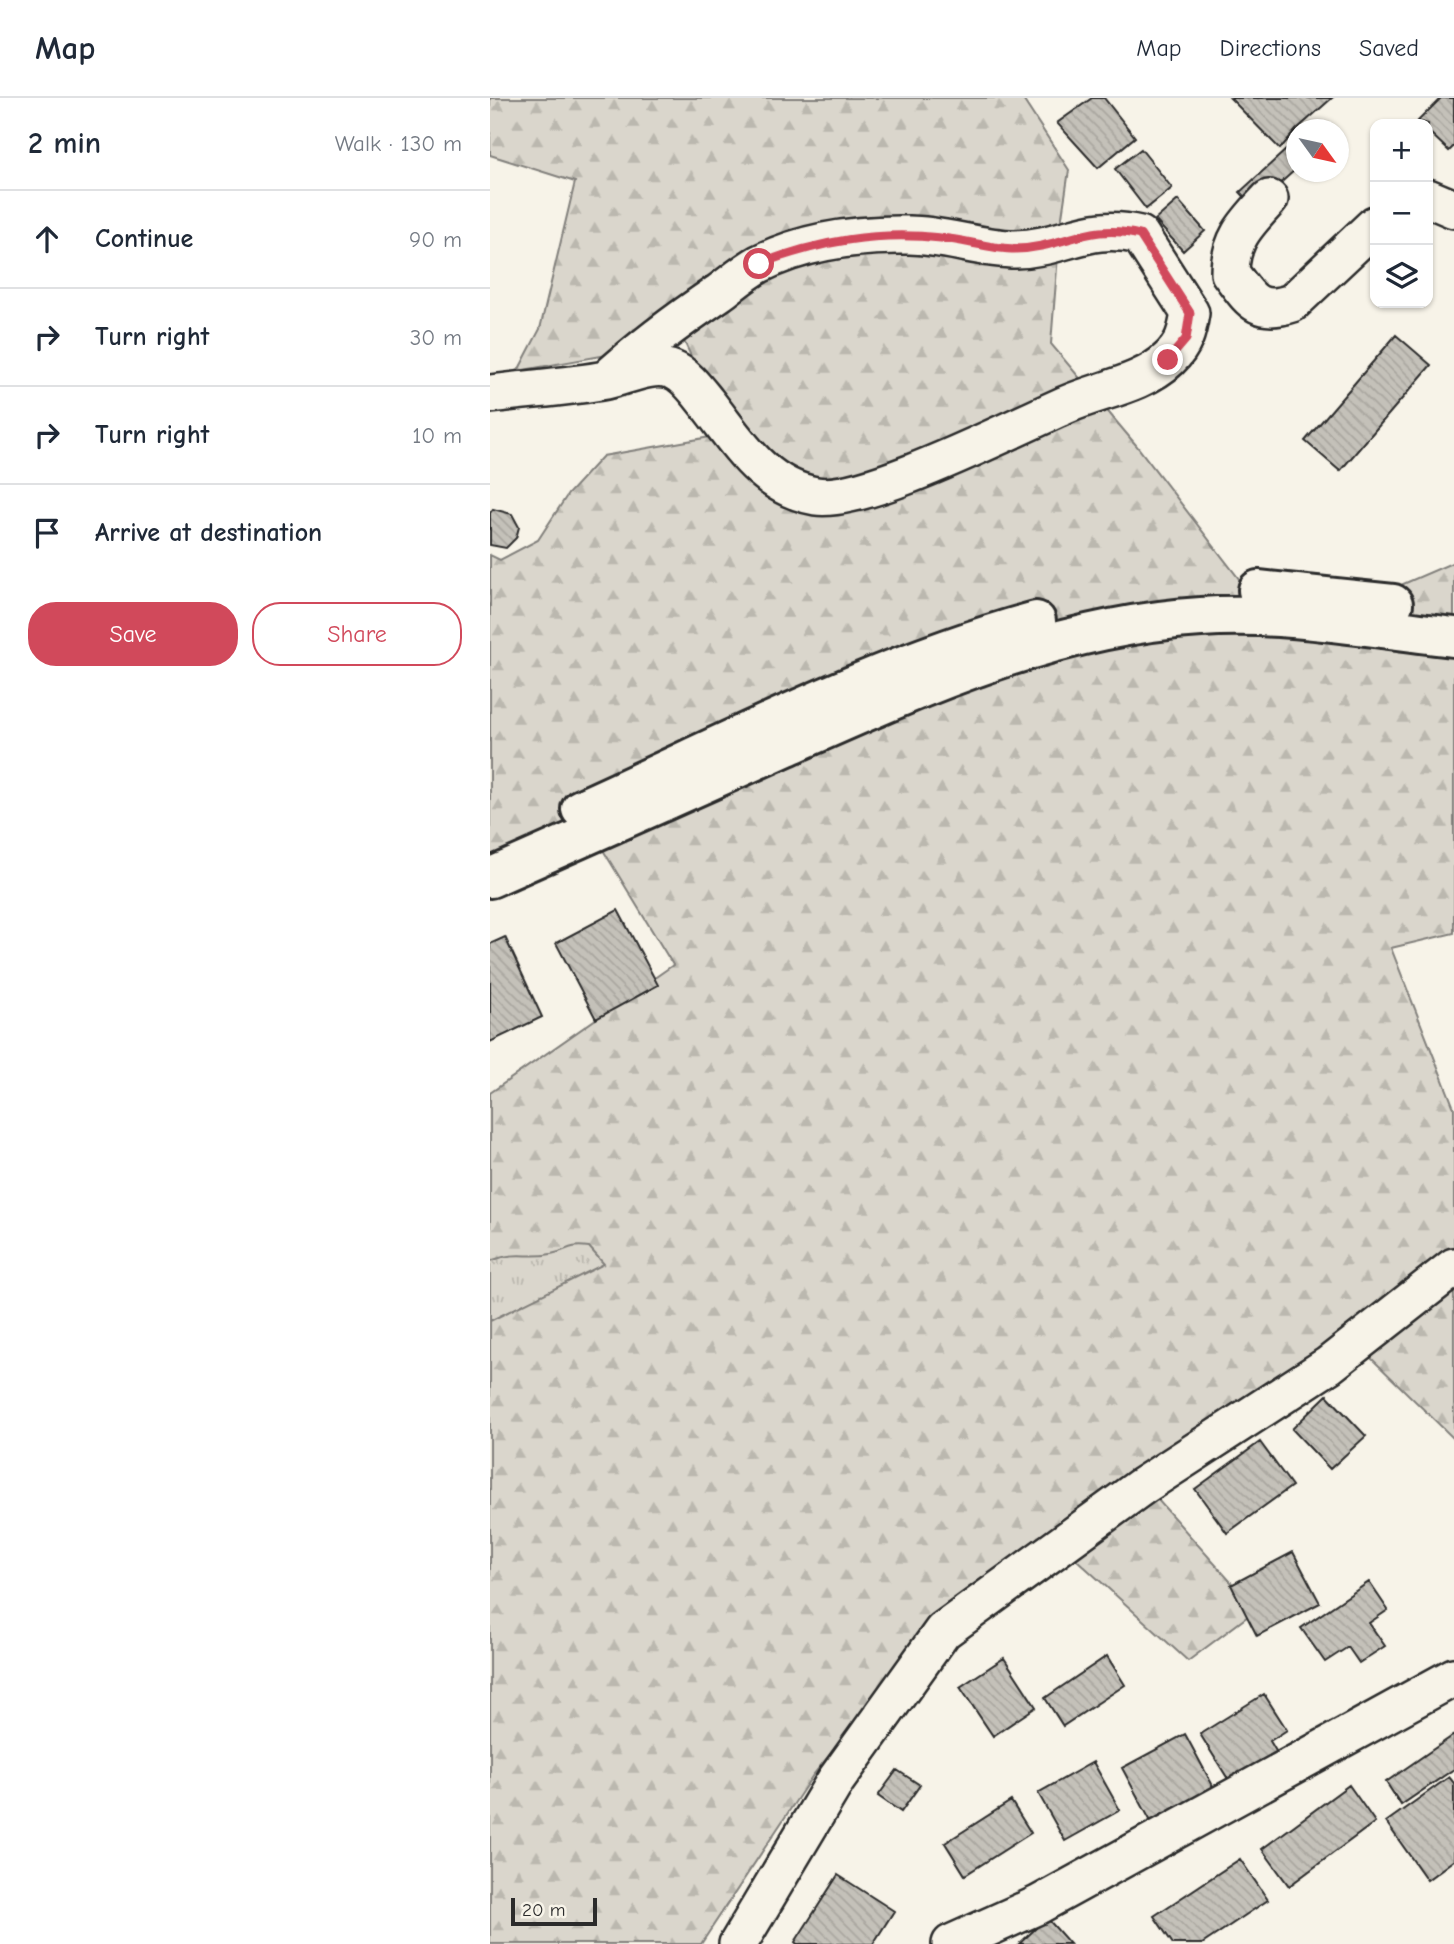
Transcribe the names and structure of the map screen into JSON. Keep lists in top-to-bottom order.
{
  "scale_bar": "20 m",
  "north": "bottom right",
  "page": {
    "header": "Map",
    "nav": ["Map", "Directions", "Saved"],
    "heading": ["2 min", "Walk · 130 m"],
    "map_buttons": ["+", "−"],
    "list": [
      ["Continue", "90 m"],
      ["Turn right", "30 m"],
      ["Turn right", "10 m"],
      "Arrive at destination"
    ],
    "buttons": ["Save", "Share"],
    "scale": "20 m"
  }
}
